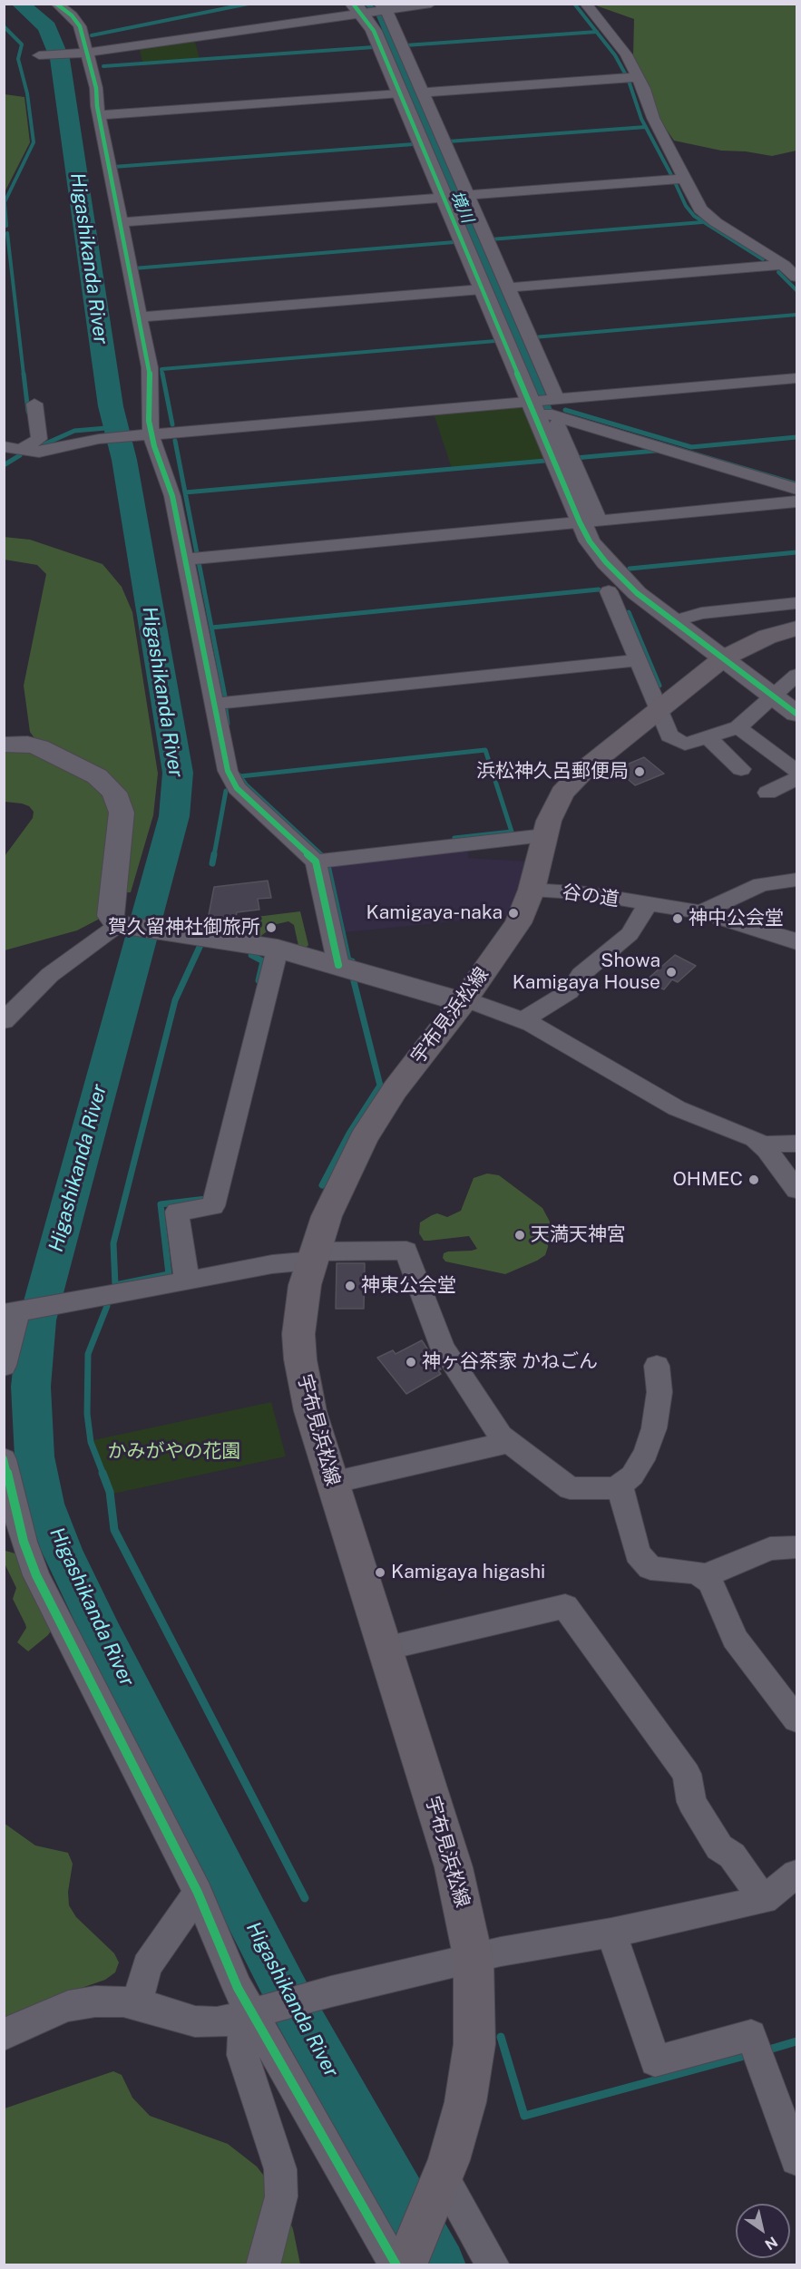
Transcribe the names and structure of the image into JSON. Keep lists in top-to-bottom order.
{
  "streets": {
    "main road": ["宇布見浜松線"],
    "street": ["谷の道"]
  },
  "crossings": [
    ["谷の道", "宇布見浜松線"]
  ],
  "water": ["境川", "Higashikanda River"],
  "parks": ["かみがやの花園"],
  "places": [
    "浜松神久呂郵便局",
    "Kamigaya-naka",
    "神中公会堂",
    "賀久留神社御旅所",
    "Showa Kamigaya House",
    "OHMEC",
    "天満天神宮",
    "神東公会堂",
    "神ヶ谷茶家 かねごん",
    "Kamigaya higashi"
  ],
  "north": "bottom right"
}
